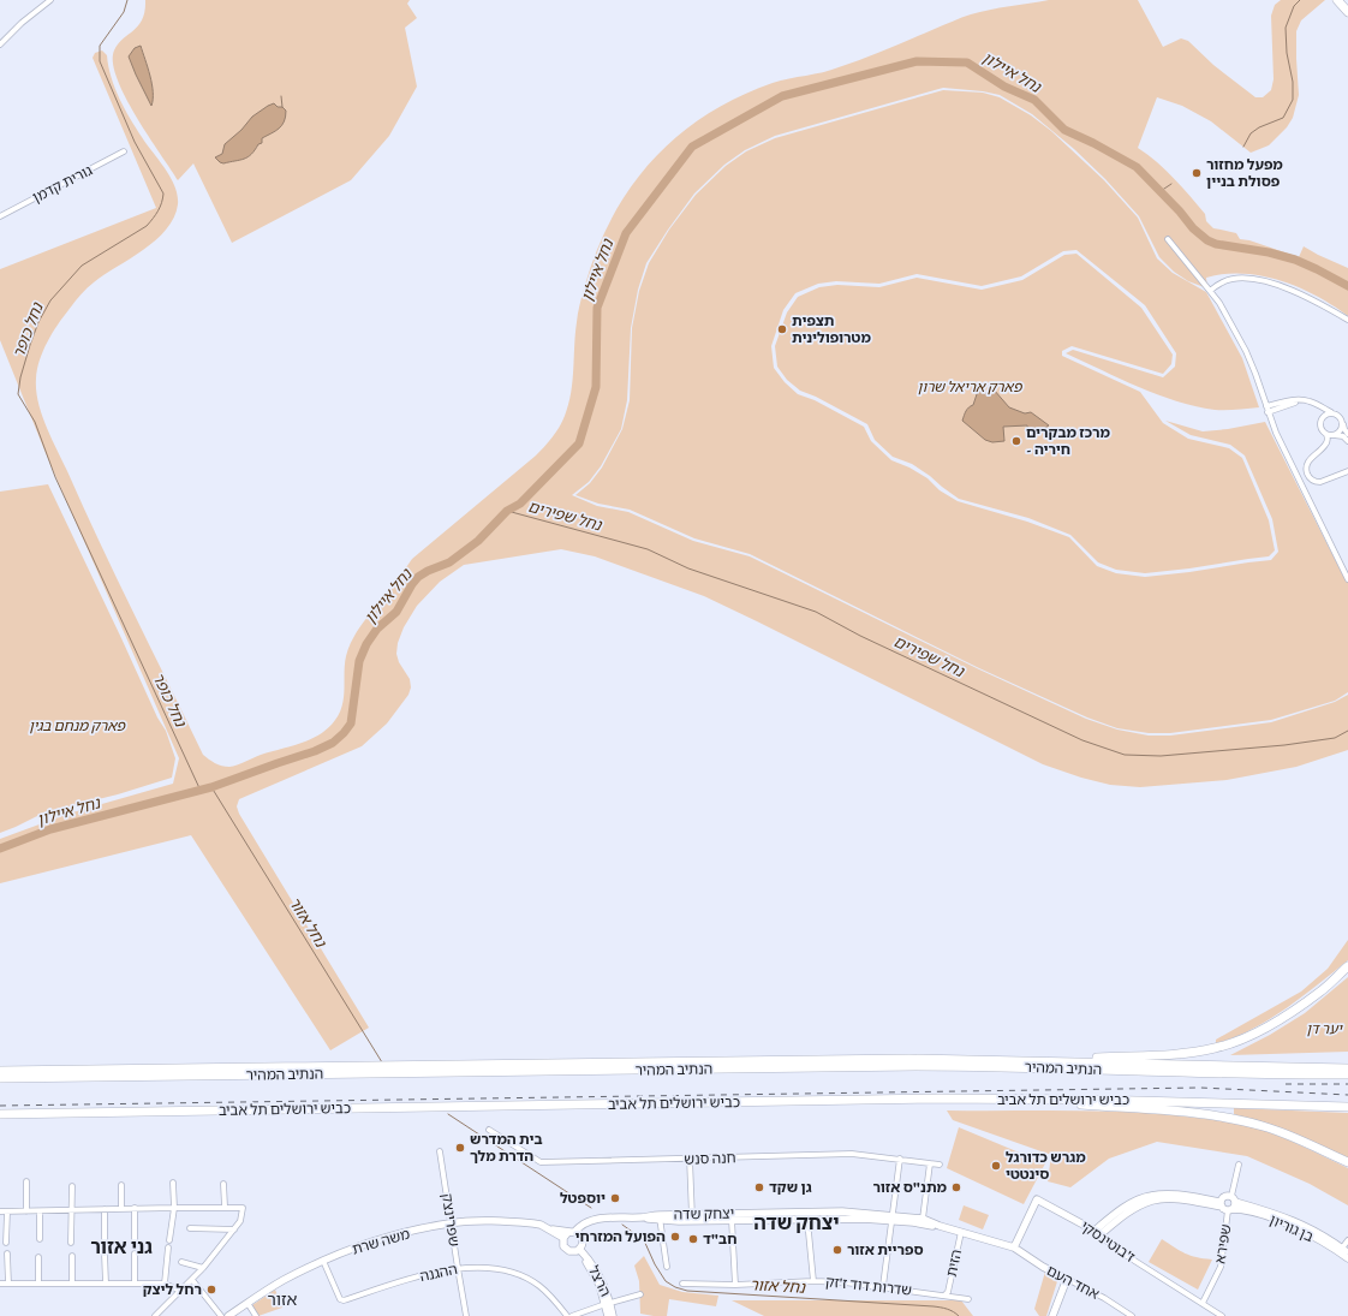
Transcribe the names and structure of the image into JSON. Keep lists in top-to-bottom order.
{
  "streets": {
    "highway": ["הנתיב המהיר", "כביש ירושלים תל אביב"],
    "street": [
      "גורית קדמן",
      "חנה סנש",
      "יצחק שדה",
      "שפרינצק",
      "בן גוריון",
      "משה שרת",
      "ז'בוטינסקי",
      "שפירא",
      "הזית",
      "ההגנה",
      "הרצל",
      "אחד העם",
      "שדרות דוד ז'זק"
    ]
  },
  "crossings": [
    ["יצחק שדה", "משה שרת"],
    ["יצחק שדה", "ז'בוטינסקי"],
    ["יצחק שדה", "הזית"],
    ["יצחק שדה", "הרצל"],
    ["יצחק שדה", "אחד העם"],
    ["שפרינצק", "משה שרת"],
    ["שפרינצק", "ההגנה"],
    ["בן גוריון", "ז'בוטינסקי"],
    ["בן גוריון", "שפירא"],
    ["משה שרת", "ההגנה"],
    ["משה שרת", "הרצל"],
    ["ז'בוטינסקי", "שפירא"],
    ["ז'בוטינסקי", "אחד העם"],
    ["הזית", "שדרות דוד ז'זק"]
  ],
  "districts": ["יצחק שדה", "גני אזור", "אזור"],
  "water": [
    "נחל איילון",
    "נחל כופר",
    "נחל שפירים",
    "נחל אזור"
  ],
  "parks": ["פארק אריאל שרון", "פארק מנחם בגין", "יער דן"],
  "places": [
    "מפעל מחזור פסולת בניין",
    "תצפית מטרופולינית",
    "מרכז מבקרים - חיריה",
    "בית המדרש הדרת מלך",
    "מגרש כדורגל סינטטי",
    "גן שקד",
    "מתנ\"ס אזור",
    "יוספטל",
    "הפועל המזרחי",
    "חב\"ד",
    "ספריית אזור",
    "רחל ליצק"
  ]
}
